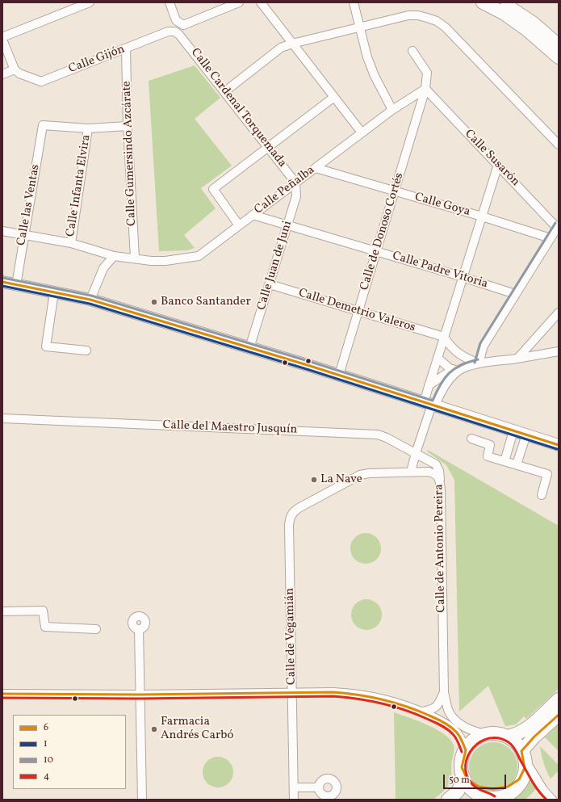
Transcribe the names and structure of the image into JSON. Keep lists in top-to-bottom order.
{
  "streets": {
    "street": [
      "Calle Gijón",
      "Calle Cardenal Torquemada",
      "Calle Gumersindo Azcárate",
      "Calle Susarón",
      "Calle Infanta Elvira",
      "Calle Peñalba",
      "Calle las Ventas",
      "Calle Goya",
      "Calle de Donoso Cortés",
      "Calle Juan de Juni",
      "Calle Padre Vitoria",
      "Calle Demetrio Valeros",
      "Calle del Maestro Jusquín",
      "Calle de Antonio Pereira",
      "Calle de Vegamián"
    ]
  },
  "crossings": [
    ["Calle Gijón", "Calle Cardenal Torquemada"],
    ["Calle Gijón", "Calle Gumersindo Azcárate"],
    ["Calle Cardenal Torquemada", "Calle Peñalba"],
    ["Calle Cardenal Torquemada", "Calle Juan de Juni"],
    ["Calle Gumersindo Azcárate", "Calle Peñalba"],
    ["Calle Susarón", "Calle Peñalba"],
    ["Calle Susarón", "Calle de Donoso Cortés"],
    ["Calle Infanta Elvira", "Calle Peñalba"],
    ["Calle Infanta Elvira", "Calle las Ventas"],
    ["Calle Peñalba", "Calle las Ventas"],
    ["Calle Peñalba", "Calle Goya"],
    ["Calle Peñalba", "Calle de Donoso Cortés"],
    ["Calle Peñalba", "Calle Juan de Juni"],
    ["Calle Peñalba", "Calle Padre Vitoria"],
    ["Calle Goya", "Calle de Donoso Cortés"],
    ["Calle de Donoso Cortés", "Calle Padre Vitoria"],
    ["Calle de Donoso Cortés", "Calle Demetrio Valeros"],
    ["Calle Juan de Juni", "Calle Padre Vitoria"],
    ["Calle Juan de Juni", "Calle Demetrio Valeros"],
    ["Calle del Maestro Jusquín", "Calle de Antonio Pereira"],
    ["Calle de Antonio Pereira", "Calle de Vegamián"]
  ],
  "places": ["Banco Santander", "La Nave", "Farmacia Andrés Carbó"],
  "lines": [
    "transit line 10",
    "transit line 6",
    "transit line 1",
    "transit line 4"
  ],
  "legend": [
    "6",
    "1",
    "10",
    "4"
  ],
  "scale_bar": "50 m"
}
